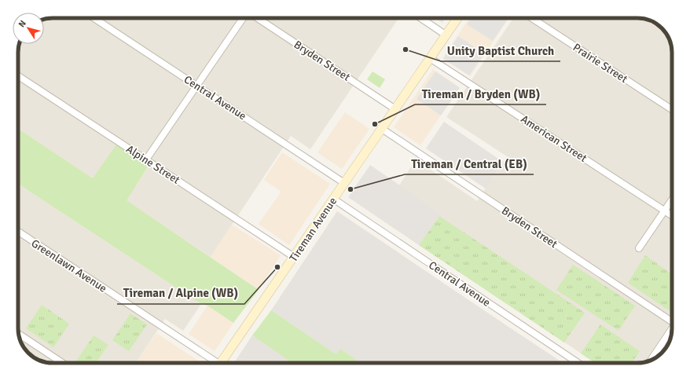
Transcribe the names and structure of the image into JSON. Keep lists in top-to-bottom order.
{
  "streets": {
    "street": [
      "Bryden Street",
      "Prairie Street",
      "Central Avenue",
      "American Street",
      "Alpine Street",
      "Tireman Avenue",
      "Greenlawn Avenue"
    ]
  },
  "crossings": [
    ["Bryden Street", "Tireman Avenue"],
    ["Central Avenue", "Tireman Avenue"],
    ["American Street", "Tireman Avenue"],
    ["Alpine Street", "Tireman Avenue"]
  ],
  "places": [
    "Unity Baptist Church",
    "Tireman / Bryden (WB)",
    "Tireman / Central (EB)",
    "Tireman / Alpine (WB)"
  ],
  "north": "top left"
}
